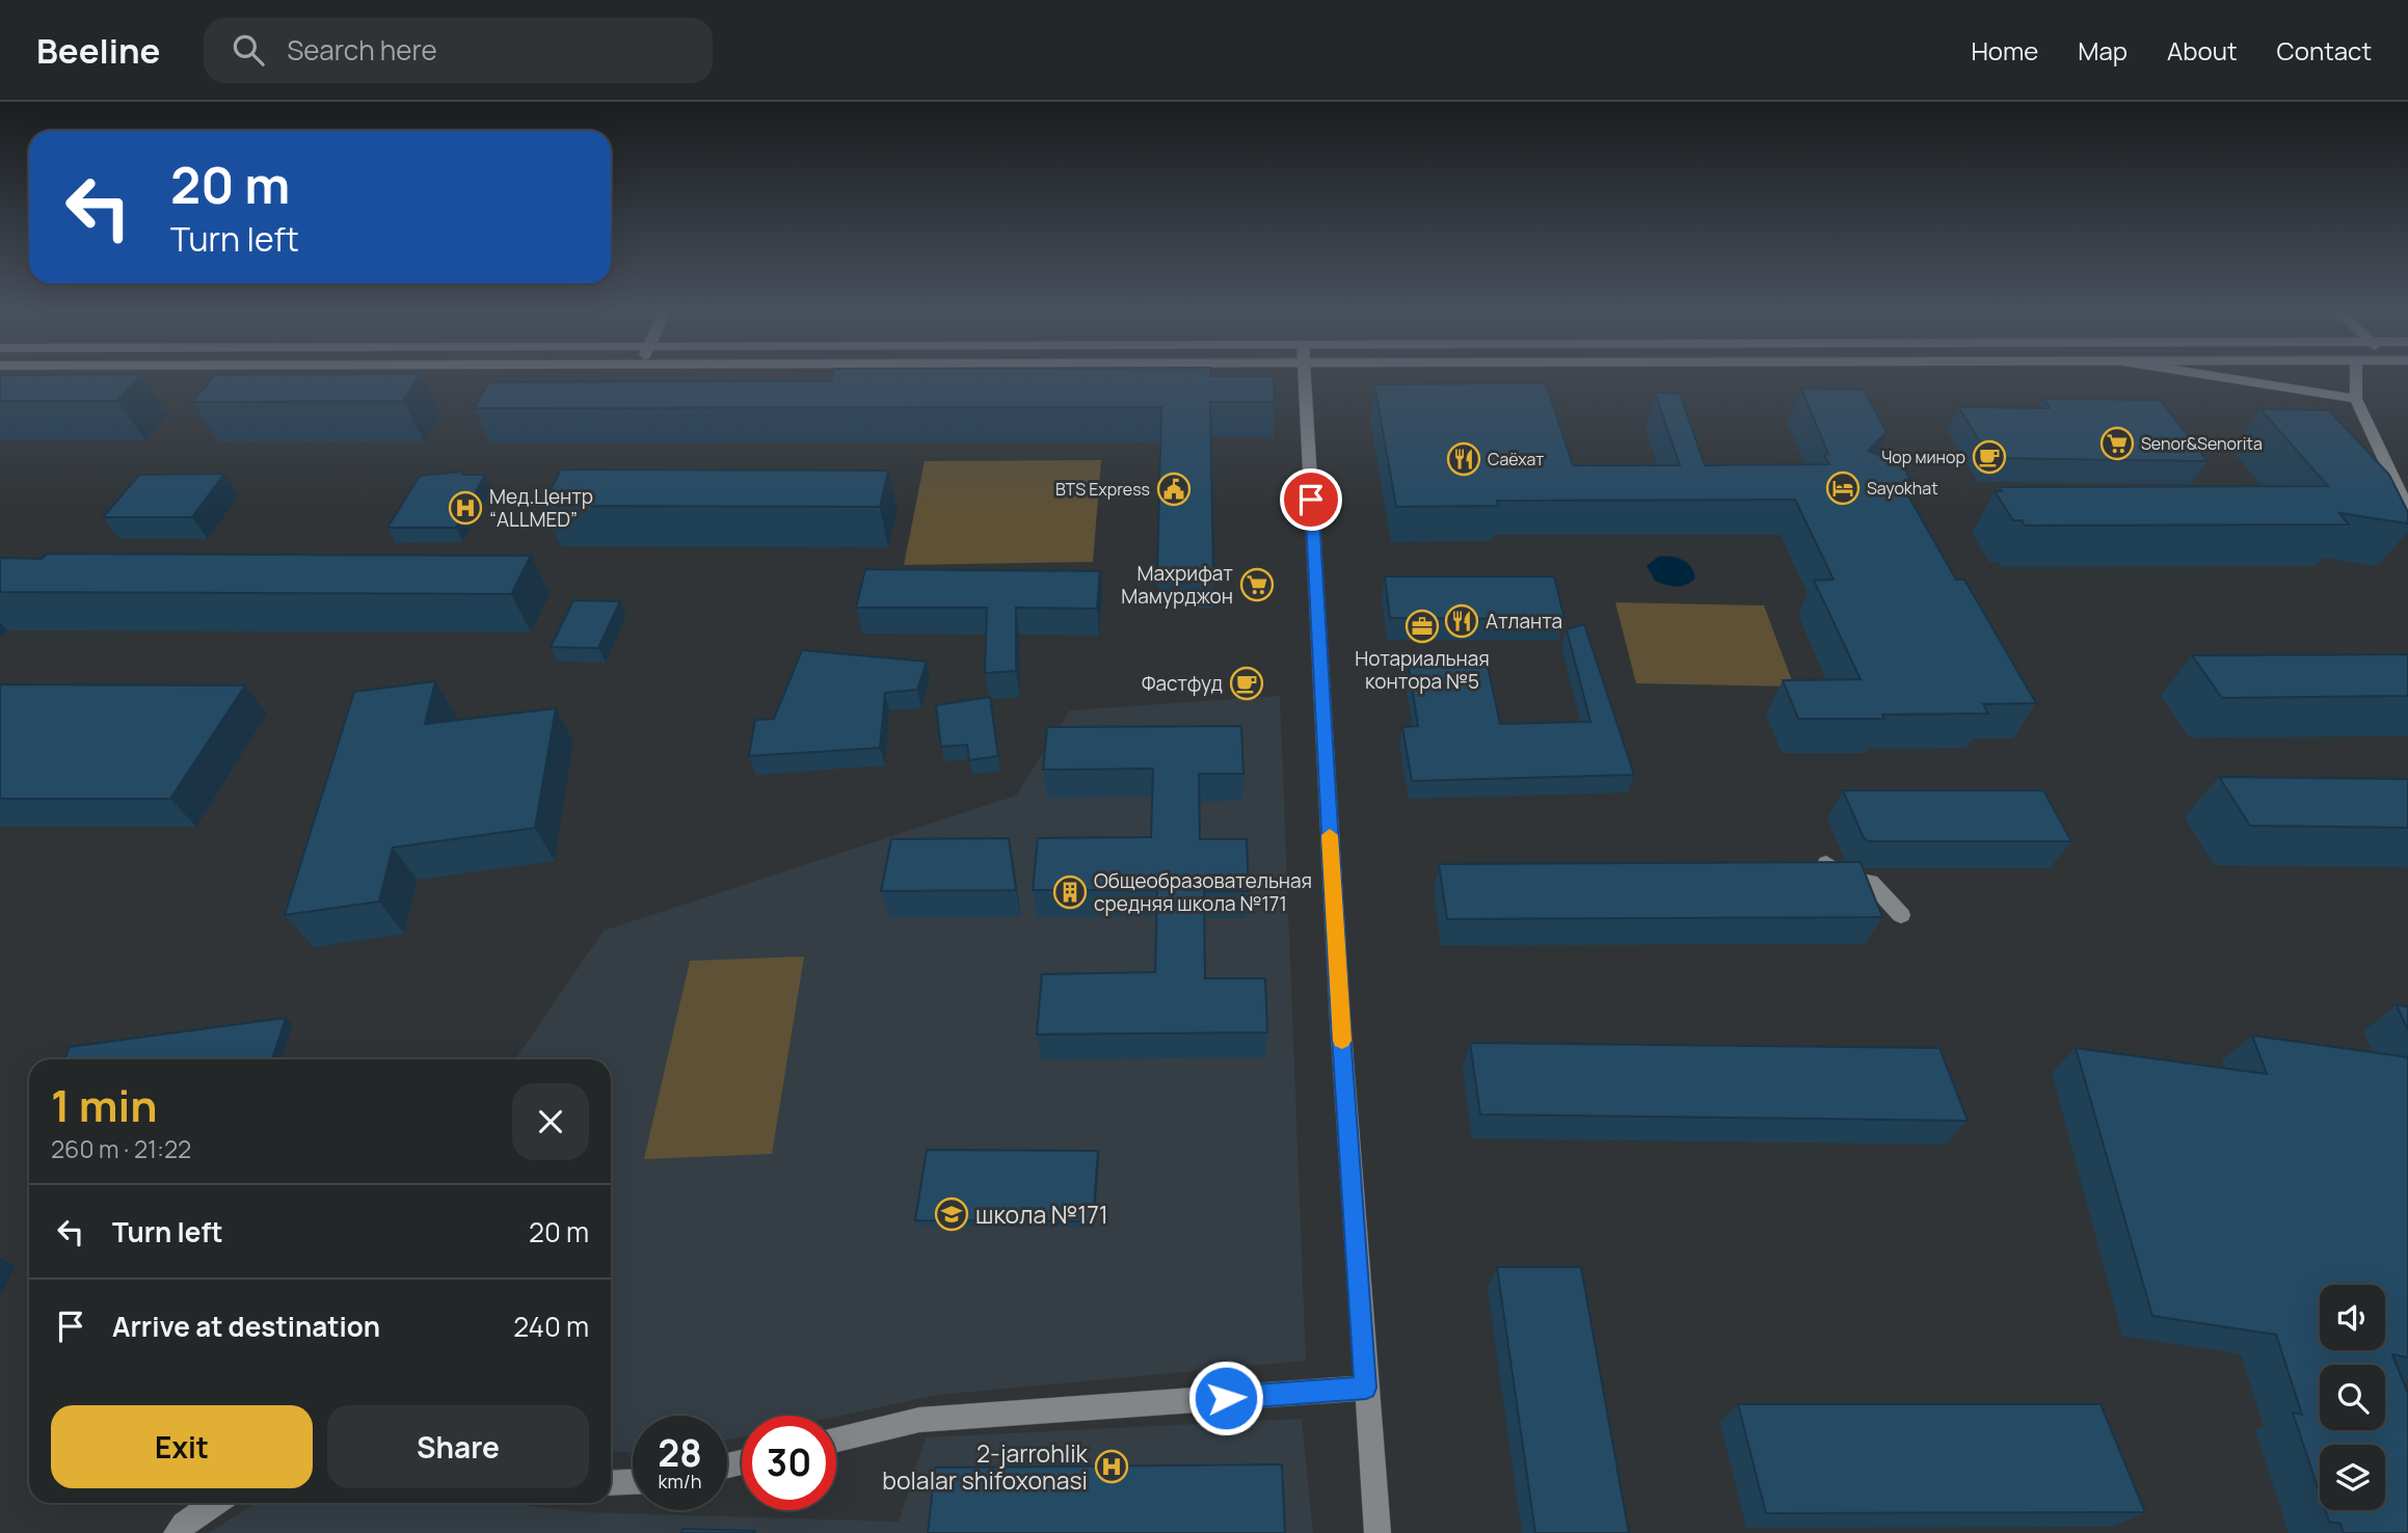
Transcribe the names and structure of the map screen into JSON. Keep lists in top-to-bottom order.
{
  "places": {
    "supermarket": ["Senor&Senorita", "Махрифат Мамурджон"],
    "cafe": ["Чор минор", "Фастфуд"],
    "restaurant": ["Саёхат", "Атланта"],
    "hotel": ["Sayokhat"],
    "public building": ["BTS Express"],
    "hospital": ["Мед.Центр “ALLMED”", "2-jarrohlik bolalar shifoxonasi"],
    "office": ["Нотариальная контора №5"],
    "building": ["Общеобразовательная средняя школа №171"],
    "school or university": ["школа №171"]
  },
  "page": {
    "header": "Beeline",
    "search": "Search here",
    "nav": [
      "Home",
      "Map",
      "About",
      "Contact"
    ],
    "turn": ["20 m", "Turn left"],
    "heading": ["1 min", "260 m · 21:22"],
    "list": [
      {
        "name": "Turn left",
        "value": "20 m"
      },
      {
        "name": "Arrive at destination",
        "value": "240 m"
      }
    ],
    "buttons": ["Exit", "Share"],
    "speed": "28 km/h",
    "limit": "30"
  }
}
